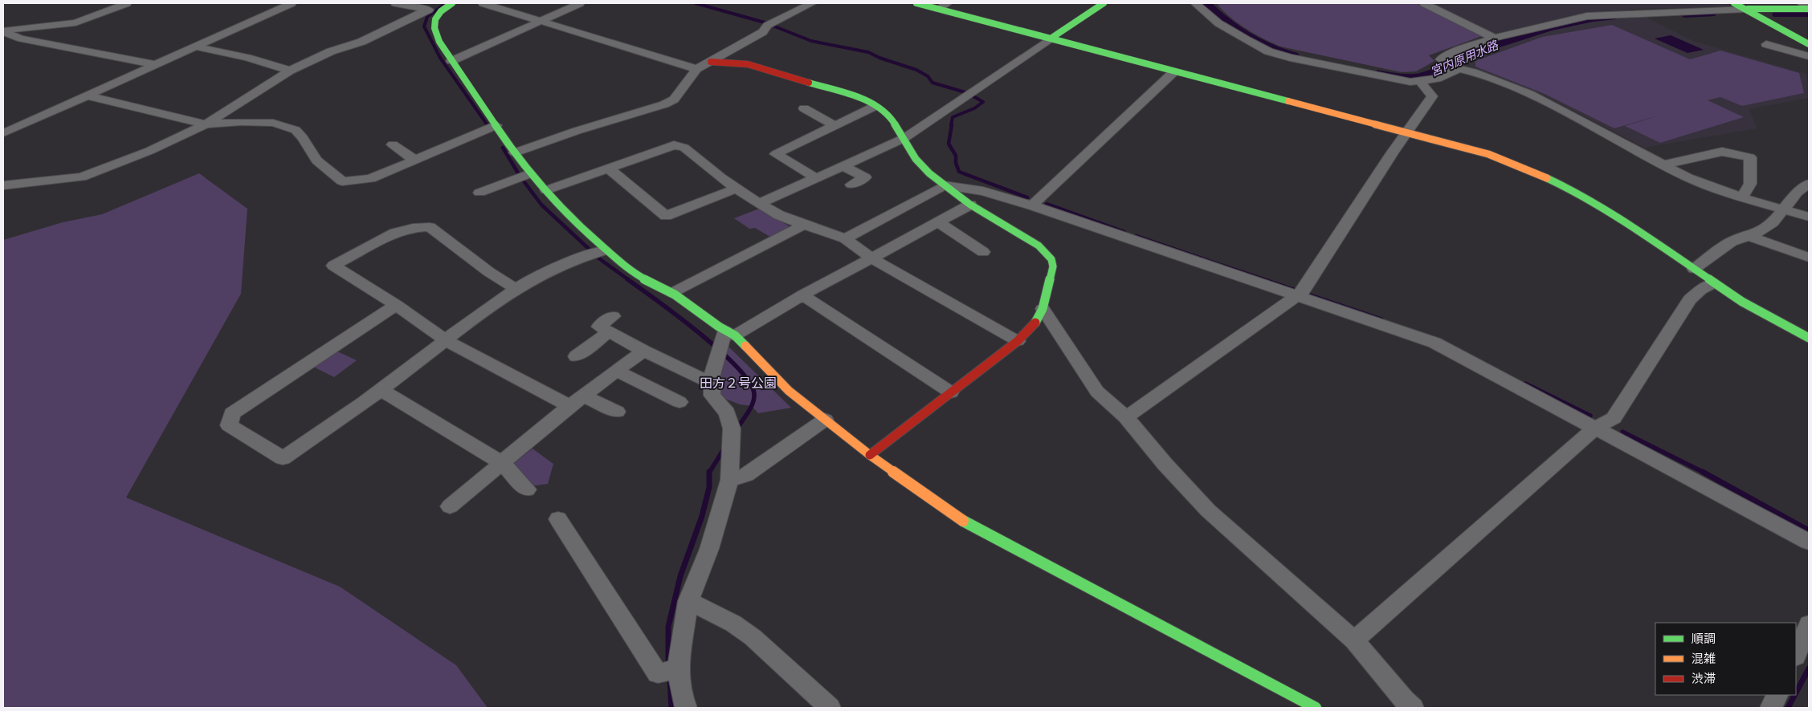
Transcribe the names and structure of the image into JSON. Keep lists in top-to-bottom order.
{
  "water": ["宮内原用水路"],
  "parks": ["田方２号公園"],
  "legend": ["順調", "混雑", "渋滞"]
}
